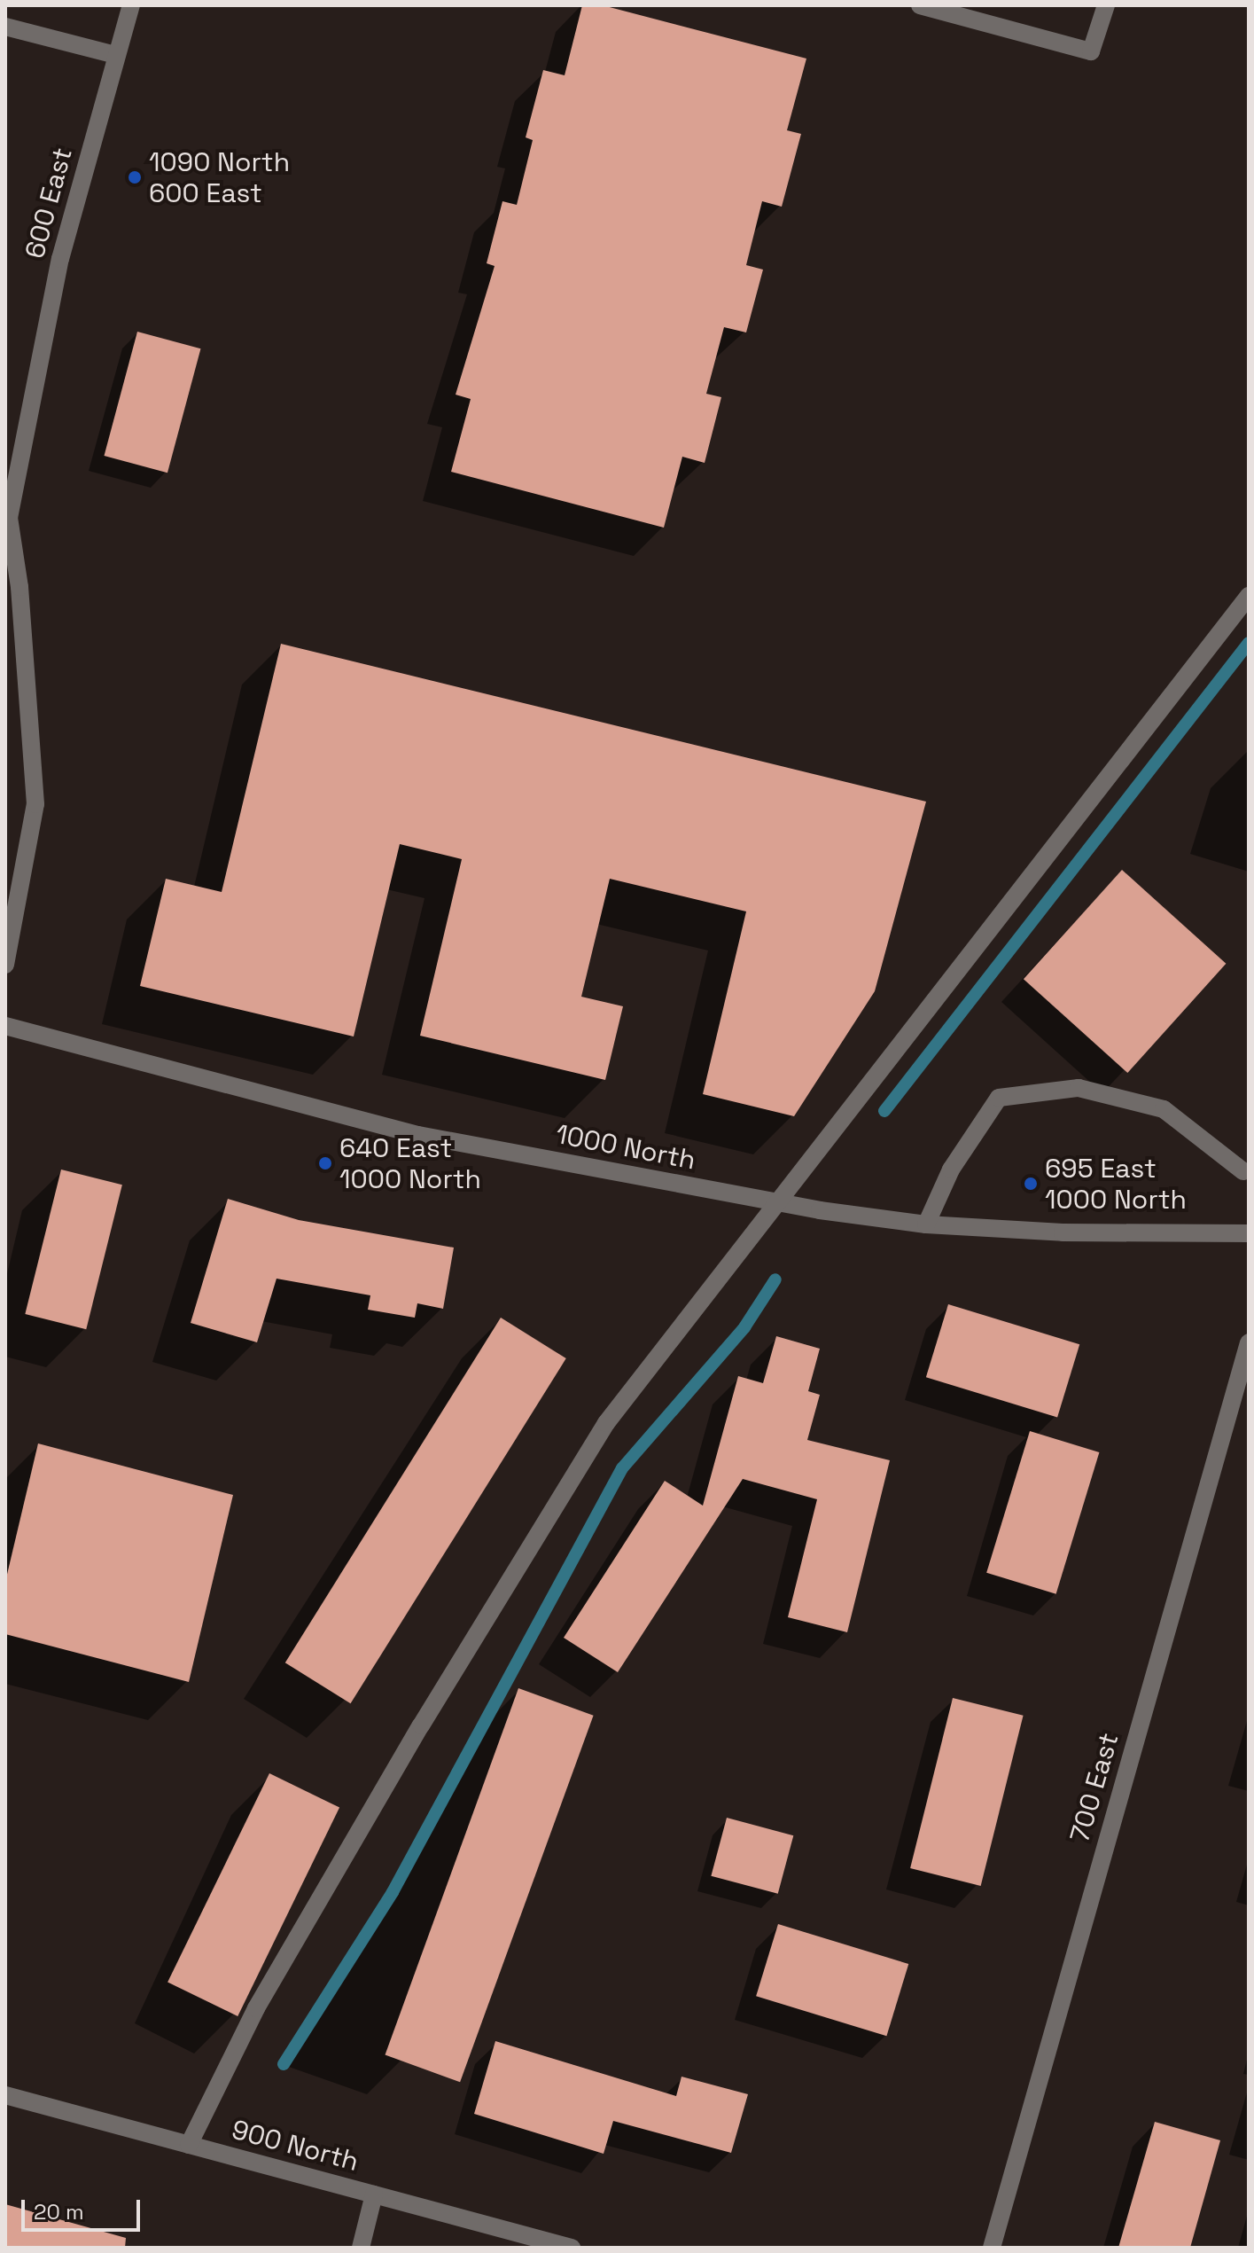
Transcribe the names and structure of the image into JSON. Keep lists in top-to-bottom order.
{
  "streets": {
    "street": [
      "600 East",
      "1000 North",
      "700 East",
      "900 North"
    ]
  },
  "places": ["1090 North 600 East", "640 East 1000 North", "695 East 1000 North"],
  "scale_bar": "20 m"
}
